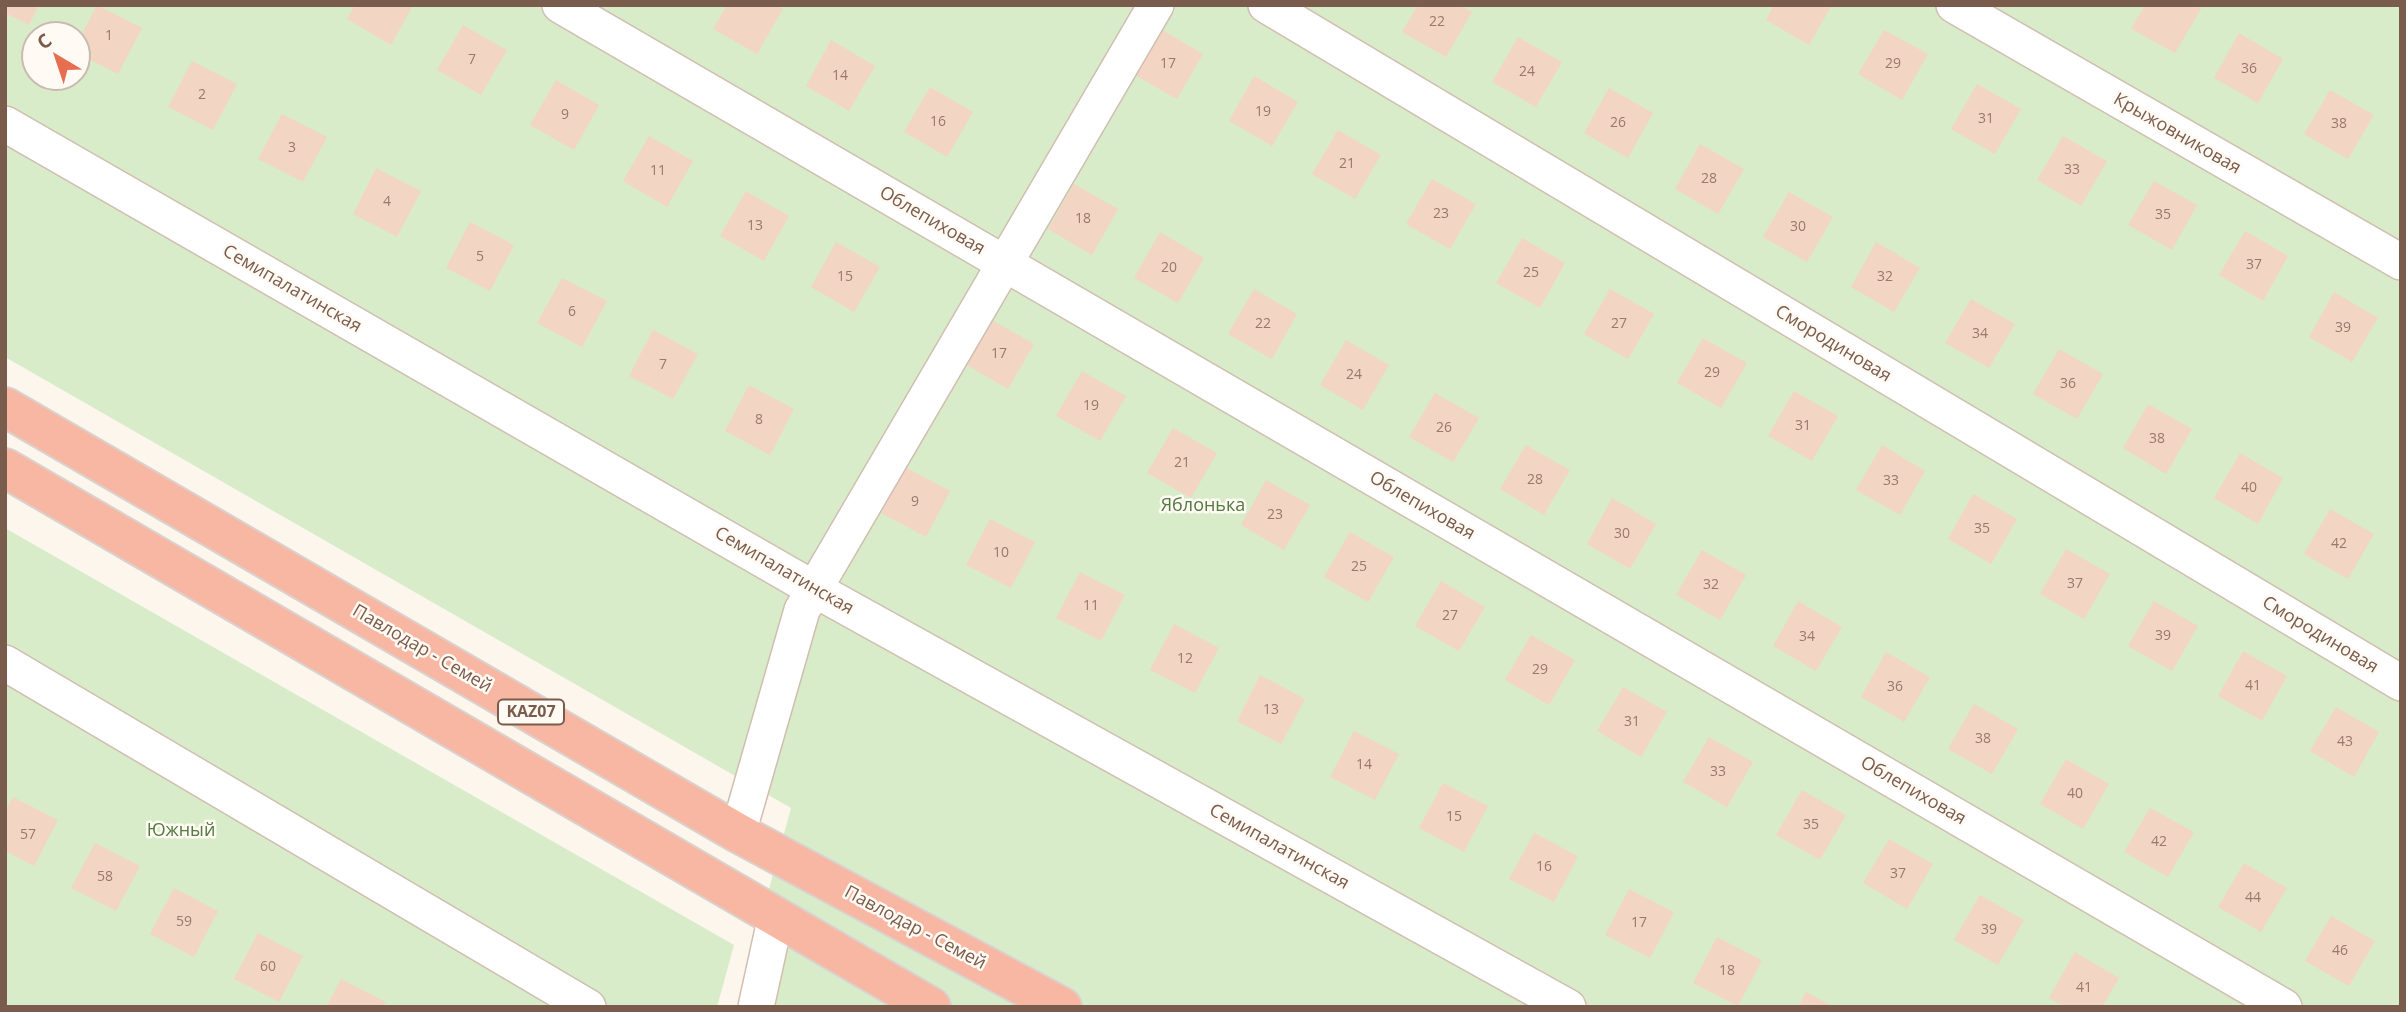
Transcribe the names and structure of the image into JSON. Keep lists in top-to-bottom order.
{
  "streets": {
    "highway": ["Павлодар - Семей", "KAZ07"],
    "street": [
      "Крыжовниковая",
      "Облепиховая",
      "Семипалатинская",
      "Смородиновая"
    ]
  },
  "parks": ["Яблонька", "Южный"],
  "house_numbers": [
    "22",
    "1",
    "7",
    "17",
    "29",
    "36",
    "24",
    "14",
    "2",
    "19",
    "9",
    "31",
    "16",
    "26",
    "38",
    "3",
    "21",
    "33",
    "11",
    "28",
    "4",
    "23",
    "35",
    "18",
    "13",
    "30",
    "5",
    "37",
    "20",
    "25",
    "15",
    "32",
    "6",
    "22",
    "27",
    "39",
    "34",
    "17",
    "7",
    "29",
    "24",
    "36",
    "19",
    "8",
    "31",
    "26",
    "38",
    "21",
    "28",
    "33",
    "40",
    "9",
    "23",
    "35",
    "30",
    "42",
    "10",
    "25",
    "37",
    "32",
    "11",
    "27",
    "39",
    "34",
    "12",
    "29",
    "41",
    "36",
    "13",
    "31",
    "38",
    "43",
    "14",
    "33",
    "40",
    "15",
    "35",
    "57",
    "42",
    "16",
    "37",
    "58",
    "44",
    "59",
    "17",
    "39",
    "46",
    "60",
    "18",
    "41"
  ],
  "north": "top left"
}
